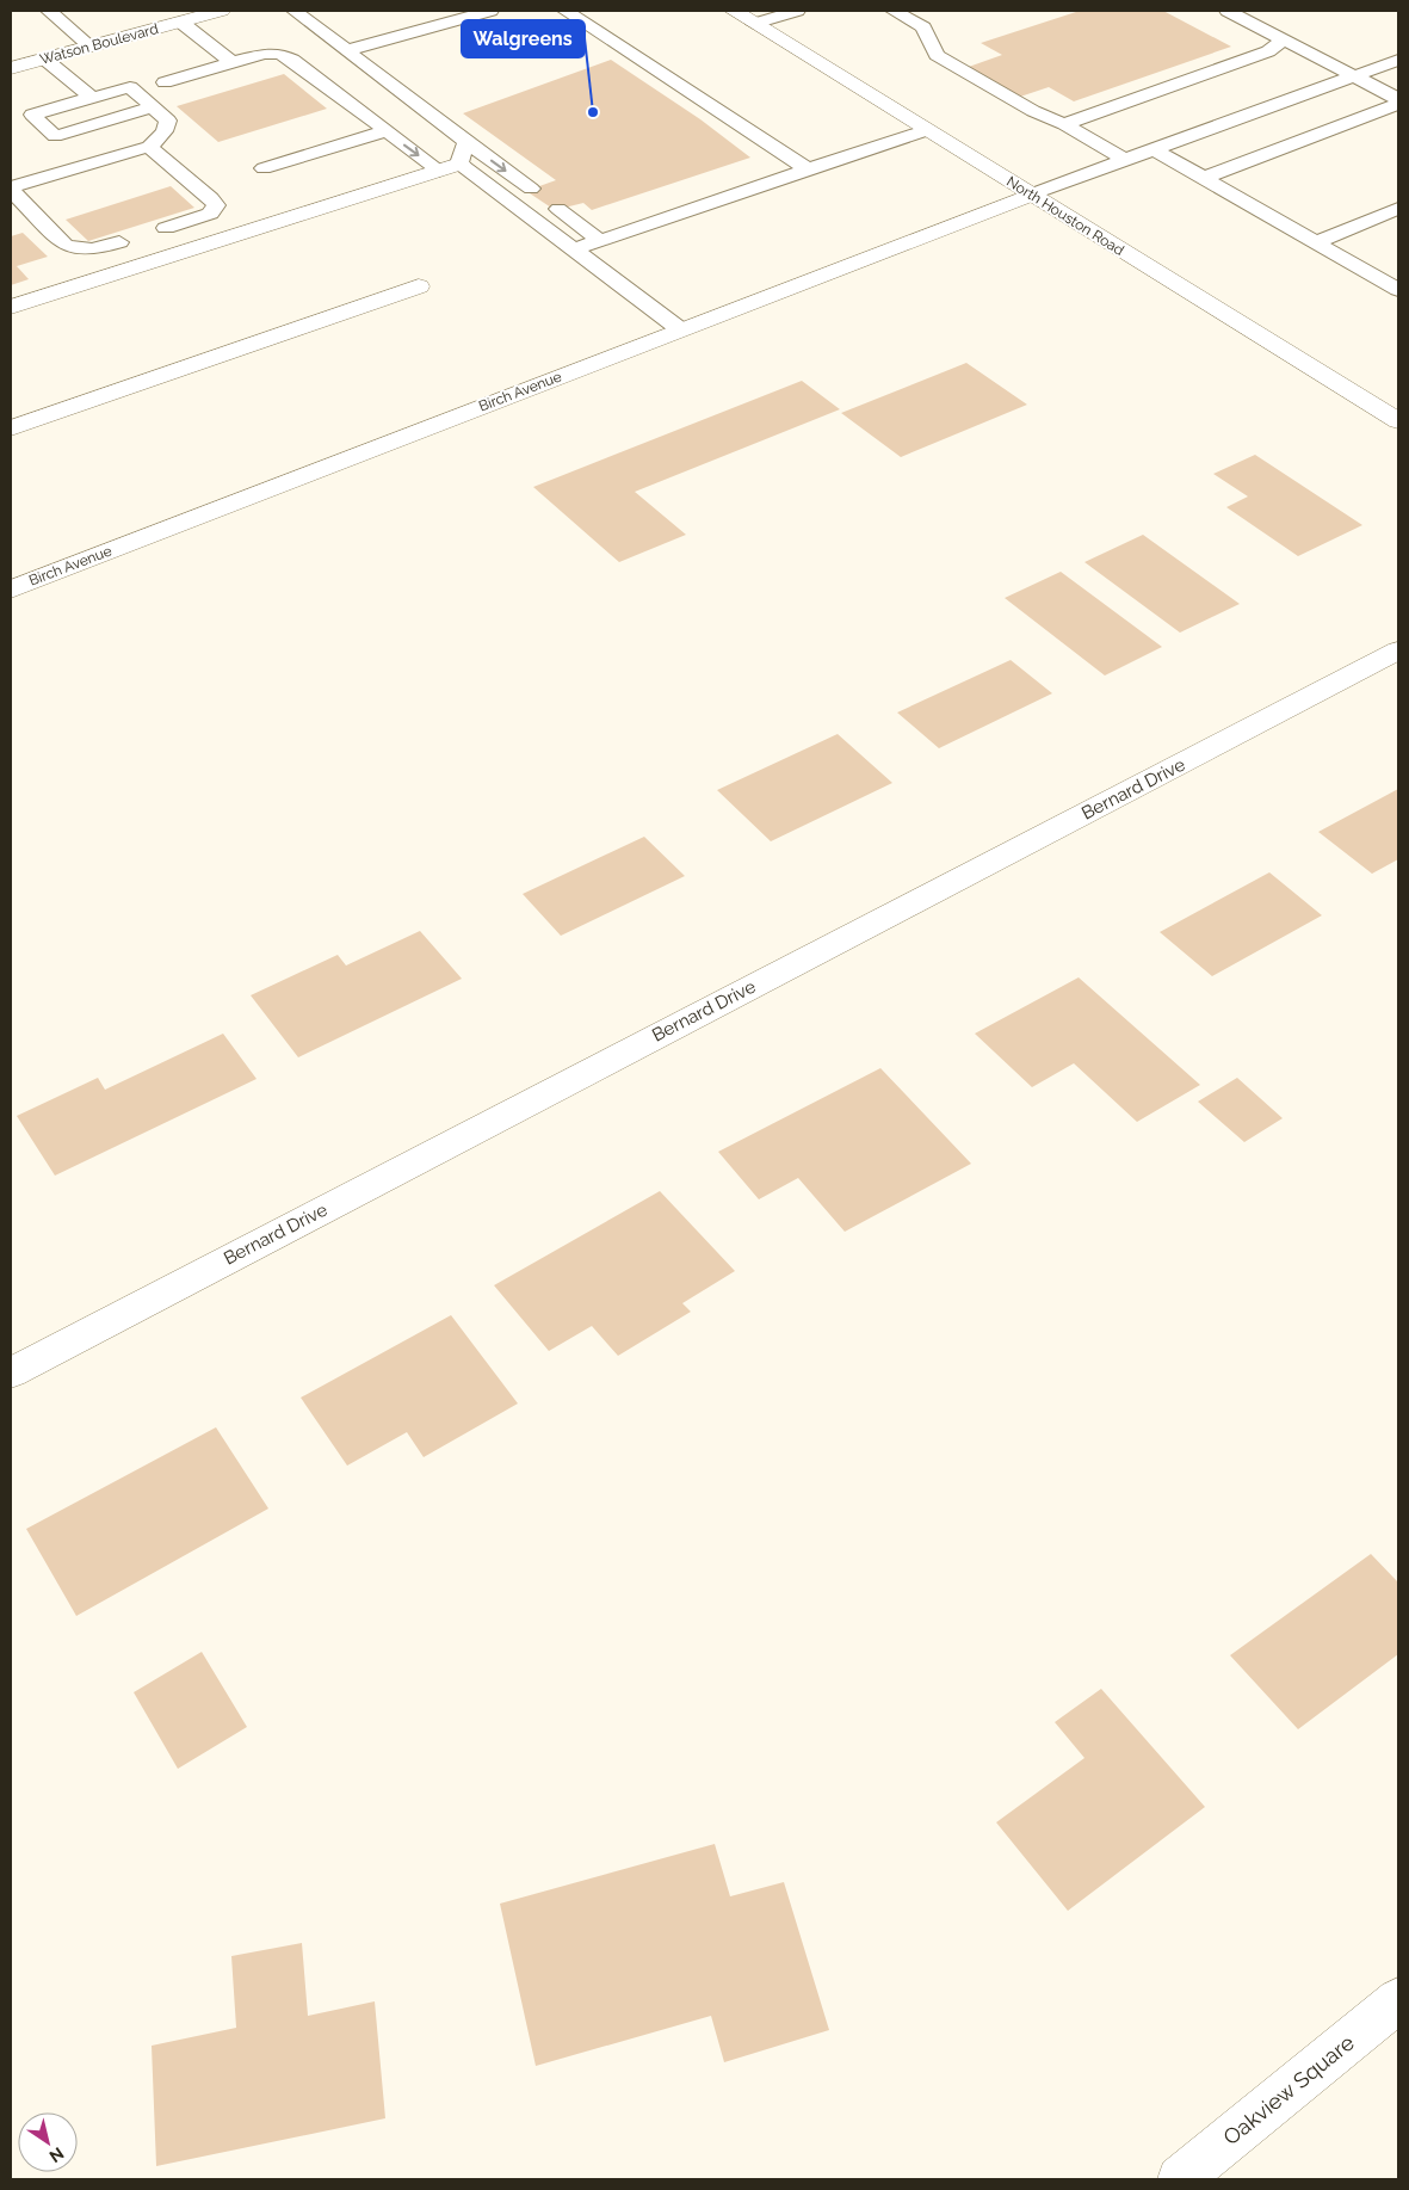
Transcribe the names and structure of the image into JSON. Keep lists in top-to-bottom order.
{
  "streets": {
    "street": [
      "Watson Boulevard",
      "North Houston Road",
      "Birch Avenue",
      "Bernard Drive",
      "Oakview Square"
    ]
  },
  "crossings": [
    ["North Houston Road", "Birch Avenue"]
  ],
  "places": ["Walgreens"],
  "north": "bottom right"
}
